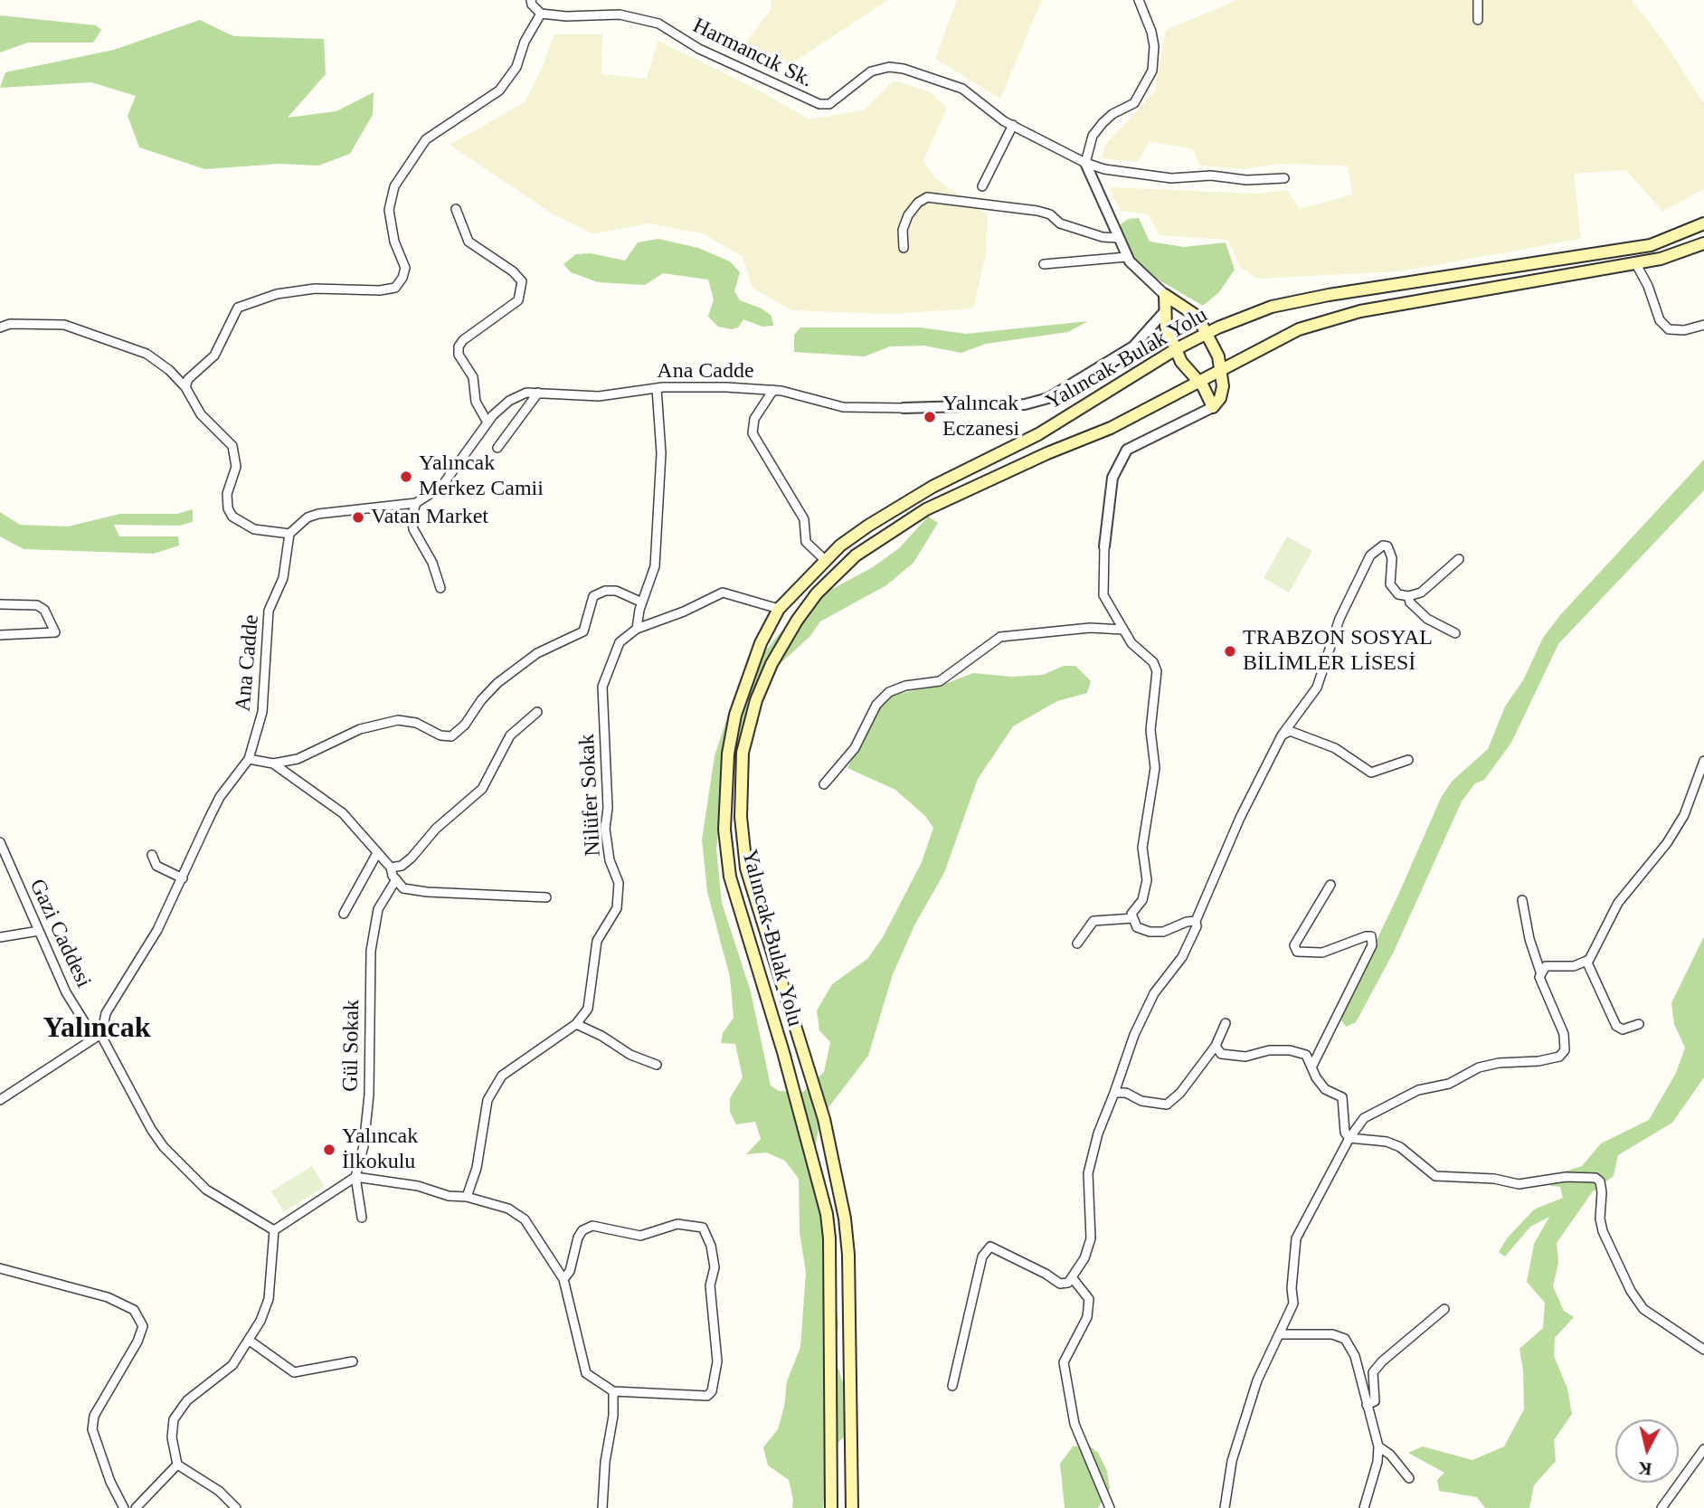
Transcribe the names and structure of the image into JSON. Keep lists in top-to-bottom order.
{
  "streets": {
    "main road": ["Yalıncak-Bulak Yolu"],
    "street": [
      "Harmancık Sk.",
      "Ana Cadde",
      "Nilüfer Sokak",
      "Gazi Caddesi",
      "Gül Sokak"
    ]
  },
  "crossings": [
    ["Ana Cadde", "Gazi Caddesi"]
  ],
  "districts": ["Yalıncak"],
  "places": [
    "Yalıncak Eczanesi",
    "Yalıncak Merkez Camii",
    "Vatan Market",
    "TRABZON SOSYAL BİLİMLER LİSESİ",
    "Yalıncak İlkokulu"
  ],
  "north": "bottom"
}
